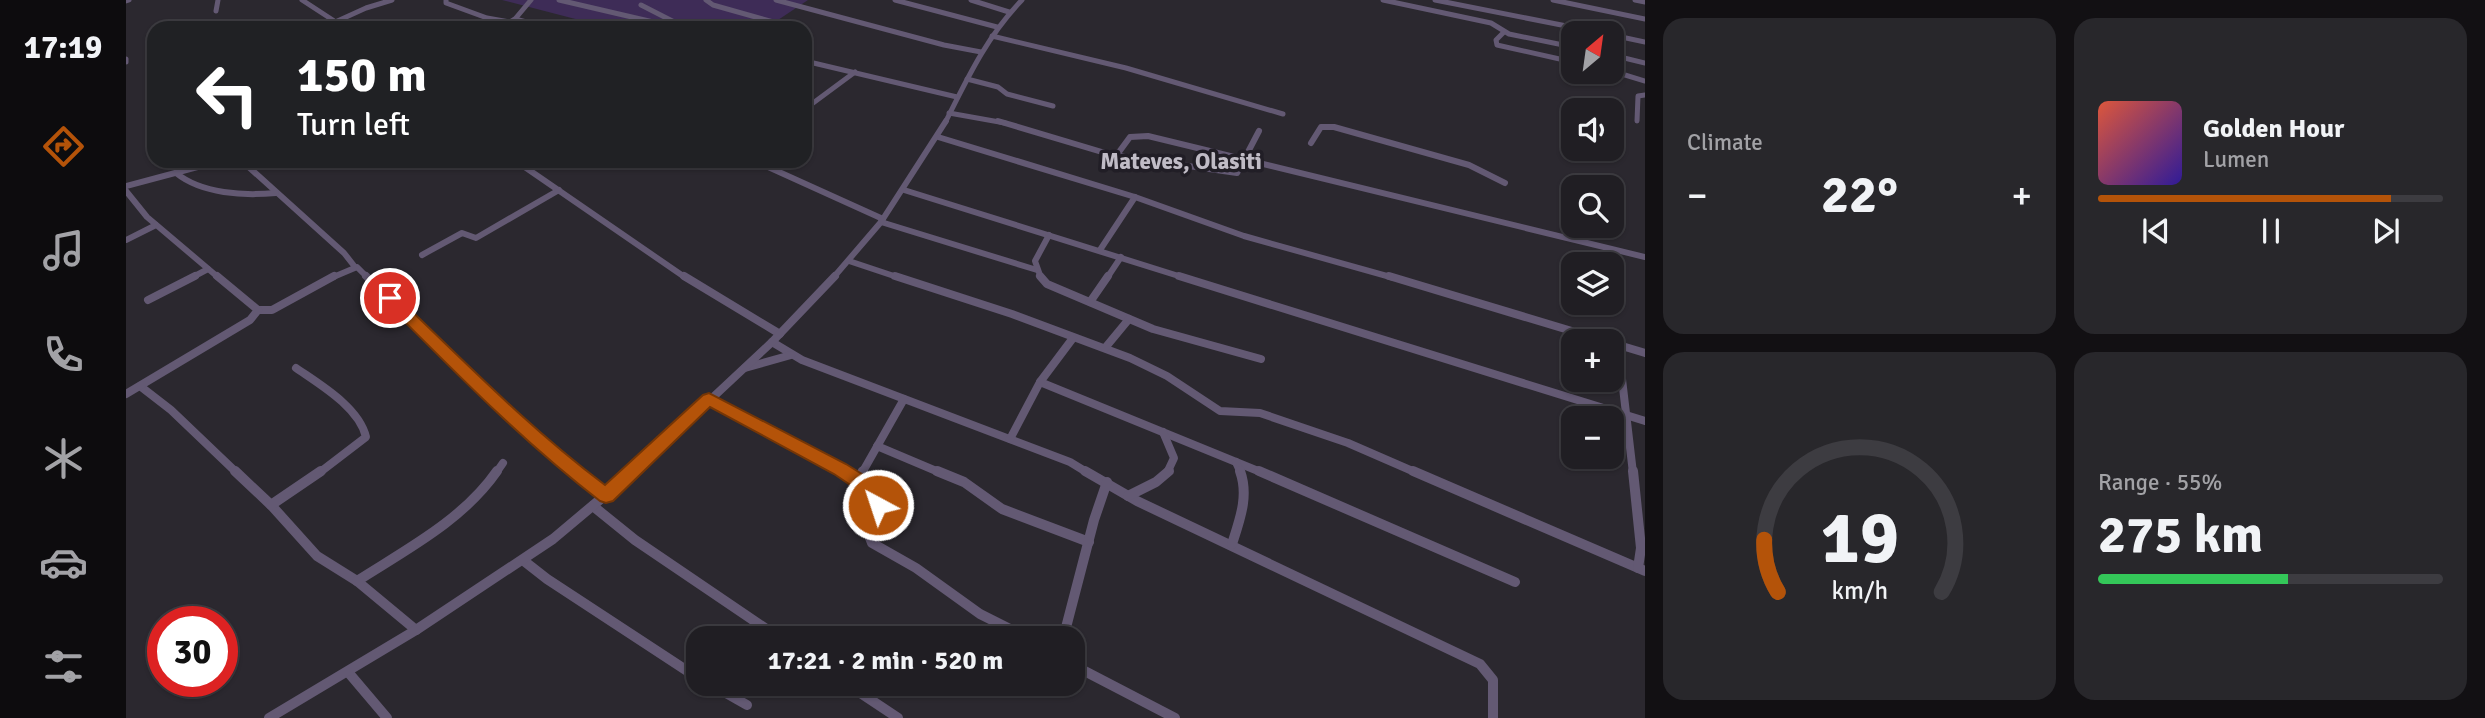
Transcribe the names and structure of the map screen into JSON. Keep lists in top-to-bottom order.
{
  "districts": ["Mateves, Olasiti"],
  "north": "top right",
  "page": {
    "tabs": "17:19",
    "tile": [
      "Climate",
      ["Range · 55%", "275 km"]
    ],
    "map_buttons": ["+", "−"],
    "turn": ["150 m", "Turn left"],
    "song": ["Golden Hour", "Lumen"],
    "heat": ["−", "22°", "+"],
    "limit": "30",
    "trip": "17:21 · 2 min · 520 m",
    "gauge": ["19", "km/h"]
  }
}
